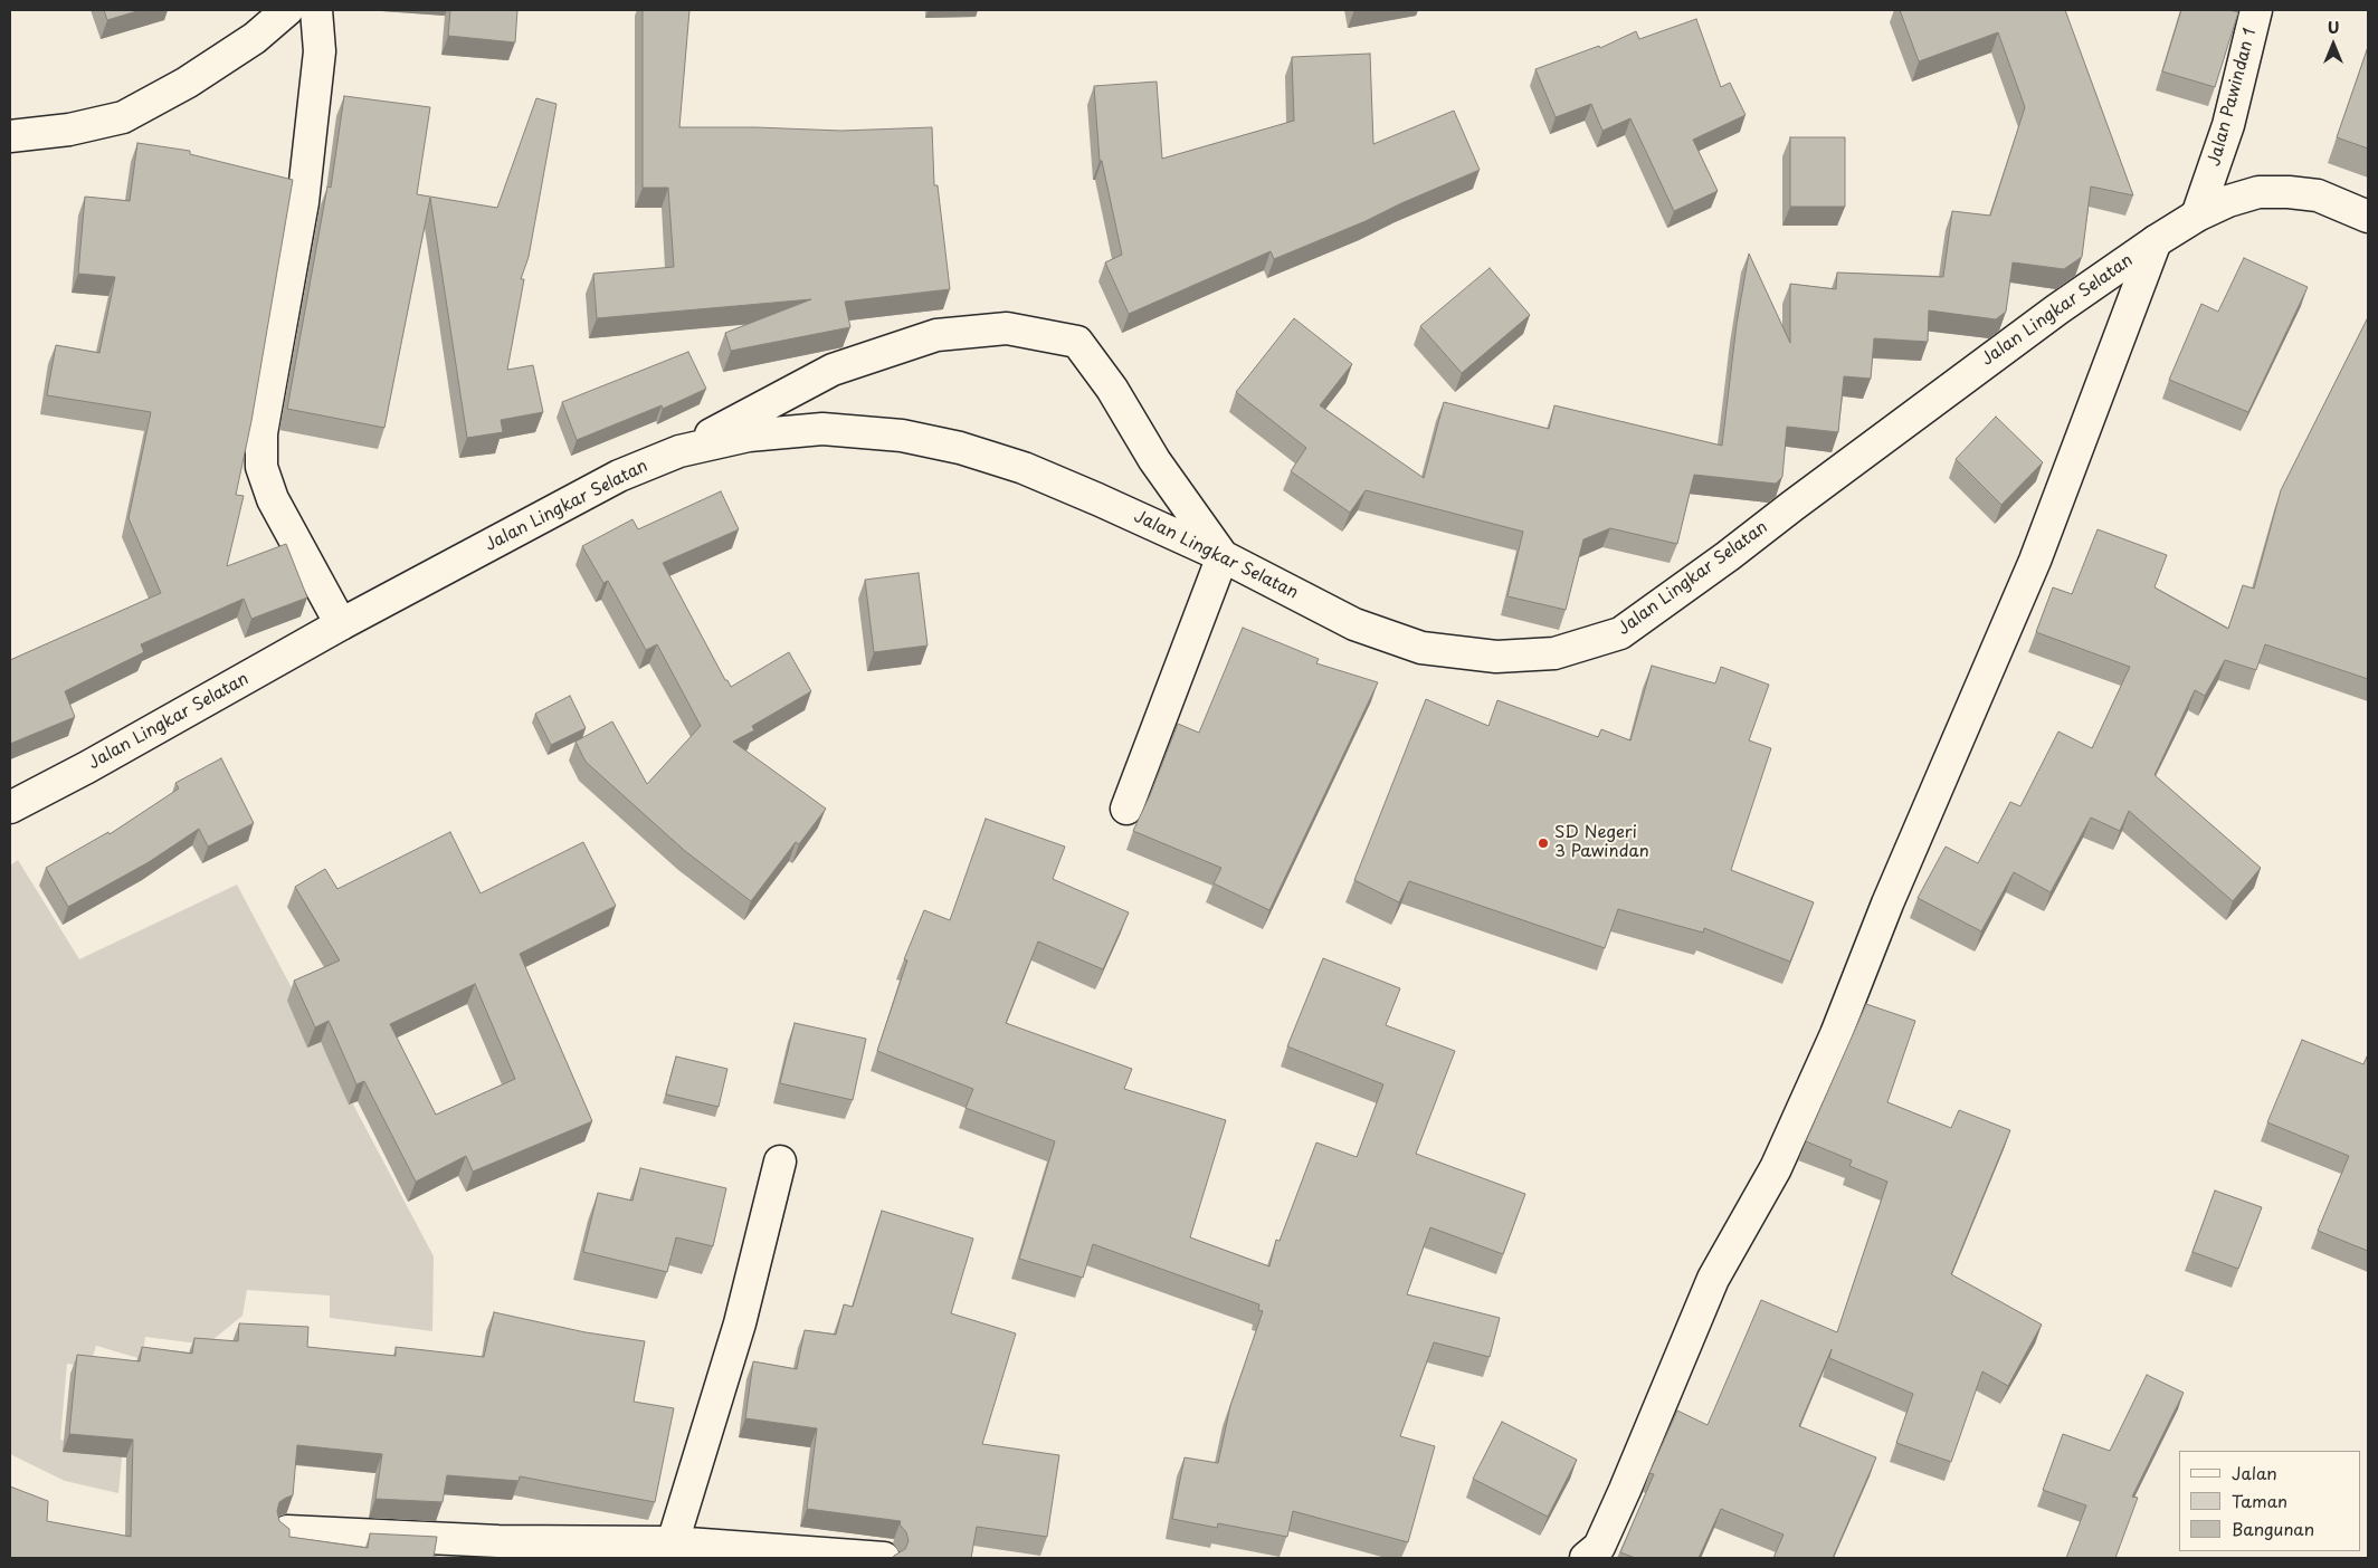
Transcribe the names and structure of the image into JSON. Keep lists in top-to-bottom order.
{
  "streets": {
    "street": ["Jalan Pawindan 1", "Jalan Lingkar Selatan"]
  },
  "crossings": [
    ["Jalan Pawindan 1", "Jalan Lingkar Selatan"]
  ],
  "places": ["SD Negeri 3 Pawindan"],
  "legend": ["Jalan", "Taman", "Bangunan"],
  "north": "top"
}
